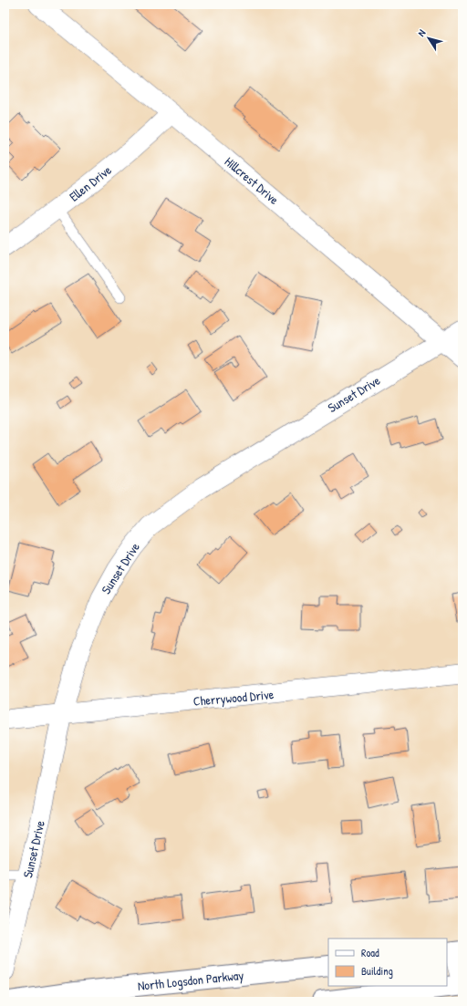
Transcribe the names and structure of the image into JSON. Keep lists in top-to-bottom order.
{
  "streets": {
    "main road": ["North Logsdon Parkway"],
    "street": [
      "Hillcrest Drive",
      "Ellen Drive",
      "Sunset Drive",
      "Cherrywood Drive"
    ]
  },
  "crossings": [
    ["Hillcrest Drive", "Ellen Drive"],
    ["Hillcrest Drive", "Sunset Drive"],
    ["Sunset Drive", "Cherrywood Drive"]
  ],
  "legend": ["Road", "Building"],
  "north": "top left"
}
